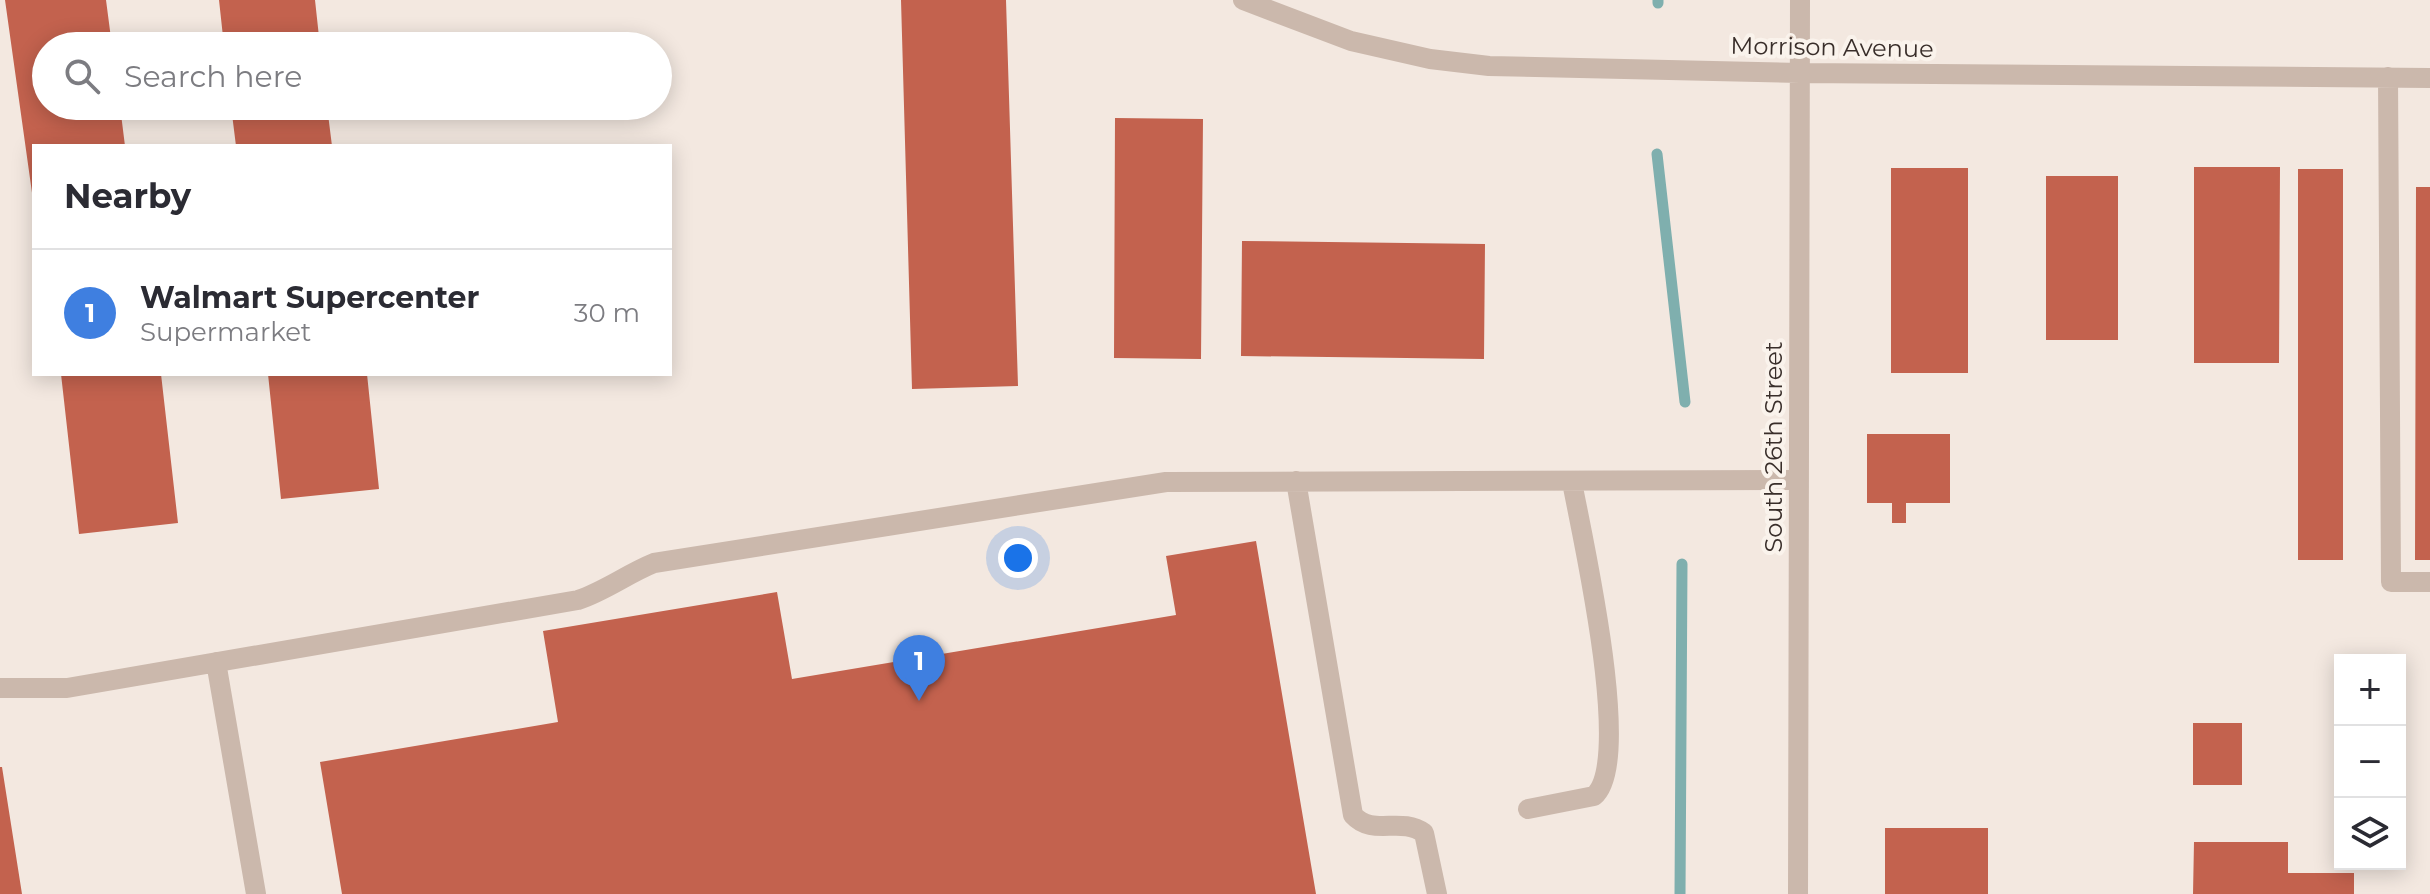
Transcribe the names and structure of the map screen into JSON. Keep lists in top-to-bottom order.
{
  "streets": {
    "street": ["Morrison Avenue", "South 26th Street"]
  },
  "crossings": [
    ["Morrison Avenue", "South 26th Street"]
  ],
  "page": {
    "search": "Search here",
    "heading": "Nearby",
    "list": [
      {
        "mark": "1",
        "name": "Walmart Supercenter",
        "note": "Supermarket",
        "value": "30 m"
      }
    ],
    "pins": "1",
    "map_buttons": ["+", "−"]
  }
}
